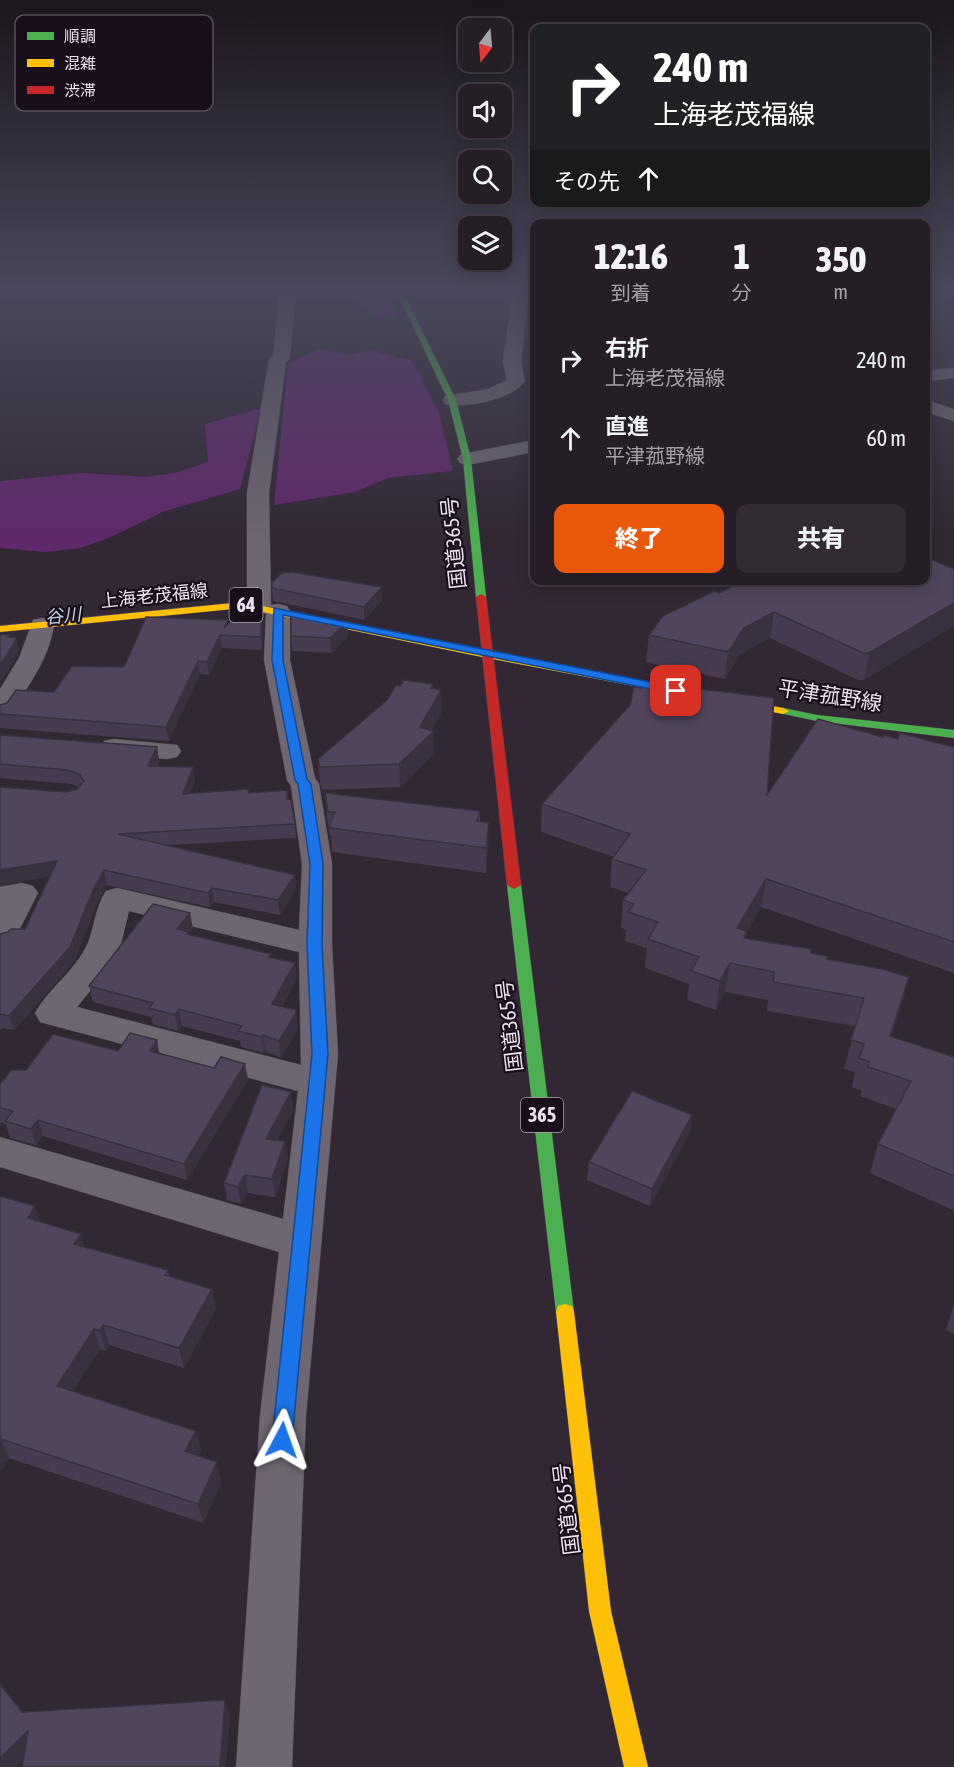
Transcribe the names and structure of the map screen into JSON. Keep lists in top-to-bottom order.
{
  "streets": {
    "main road": [
      "国道365号",
      "上海老茂福線",
      "64",
      "平津菰野線",
      "365"
    ]
  },
  "crossings": [
    ["国道365号", "上海老茂福線"],
    ["国道365号", "平津菰野線"],
    ["上海老茂福線", "平津菰野線"]
  ],
  "water": ["谷川"],
  "legend": ["順調", "混雑", "渋滞"],
  "north": "bottom",
  "page": {
    "turn": ["240 m", "上海老茂福線"],
    "then": "その先",
    "eta": [
      "12:16",
      "到着",
      "1",
      "分",
      "350",
      "m"
    ],
    "list": [
      {
        "name": "右折",
        "note": "上海老茂福線",
        "value": "240 m"
      },
      {
        "name": "直進",
        "note": "平津菰野線",
        "value": "60 m"
      }
    ],
    "buttons": ["終了", "共有"]
  }
}
